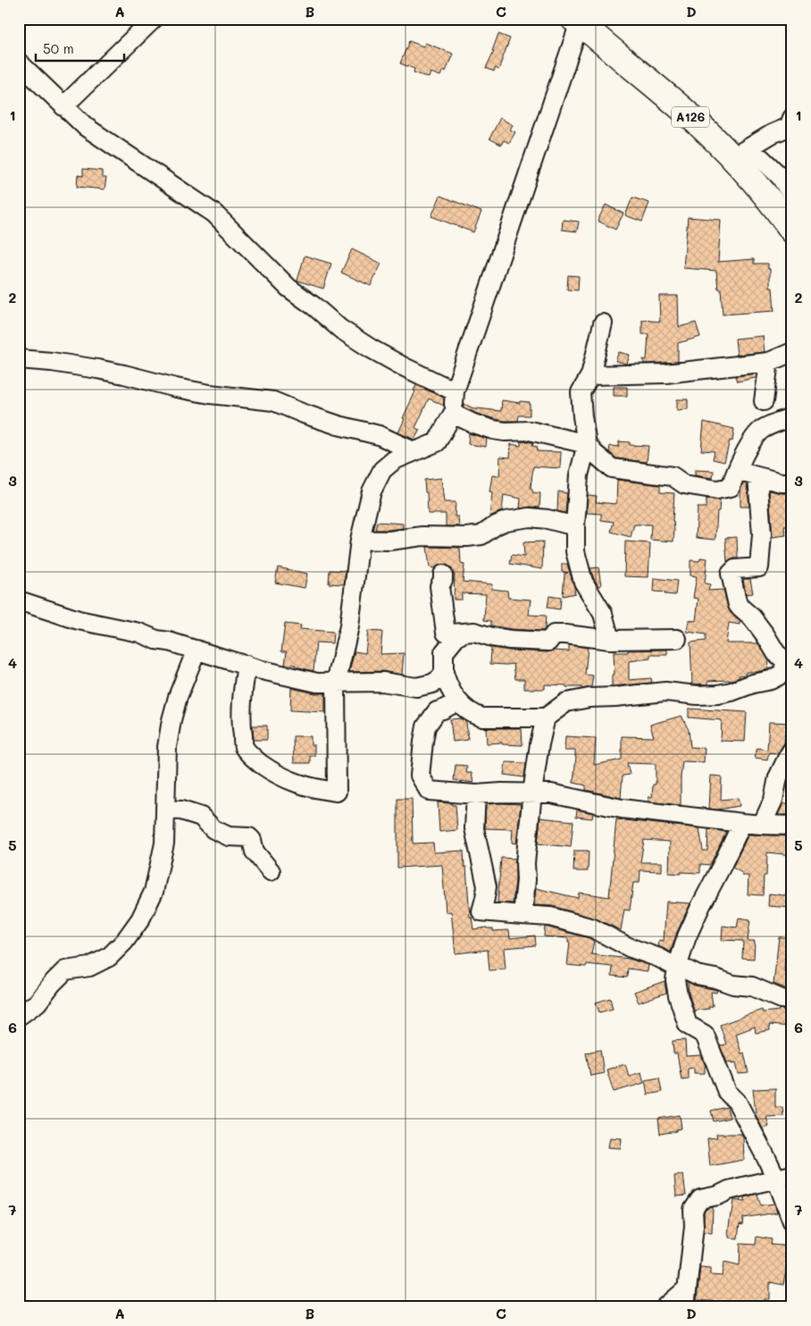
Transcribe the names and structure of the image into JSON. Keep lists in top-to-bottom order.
{
  "streets": {
    "highway": ["A126"]
  },
  "scale_bar": "50 m",
  "grid": {
    "columns": [
      "A",
      "B",
      "C",
      "D"
    ],
    "rows": [
      "1",
      "2",
      "3",
      "4",
      "5",
      "6",
      "7"
    ]
  }
}
